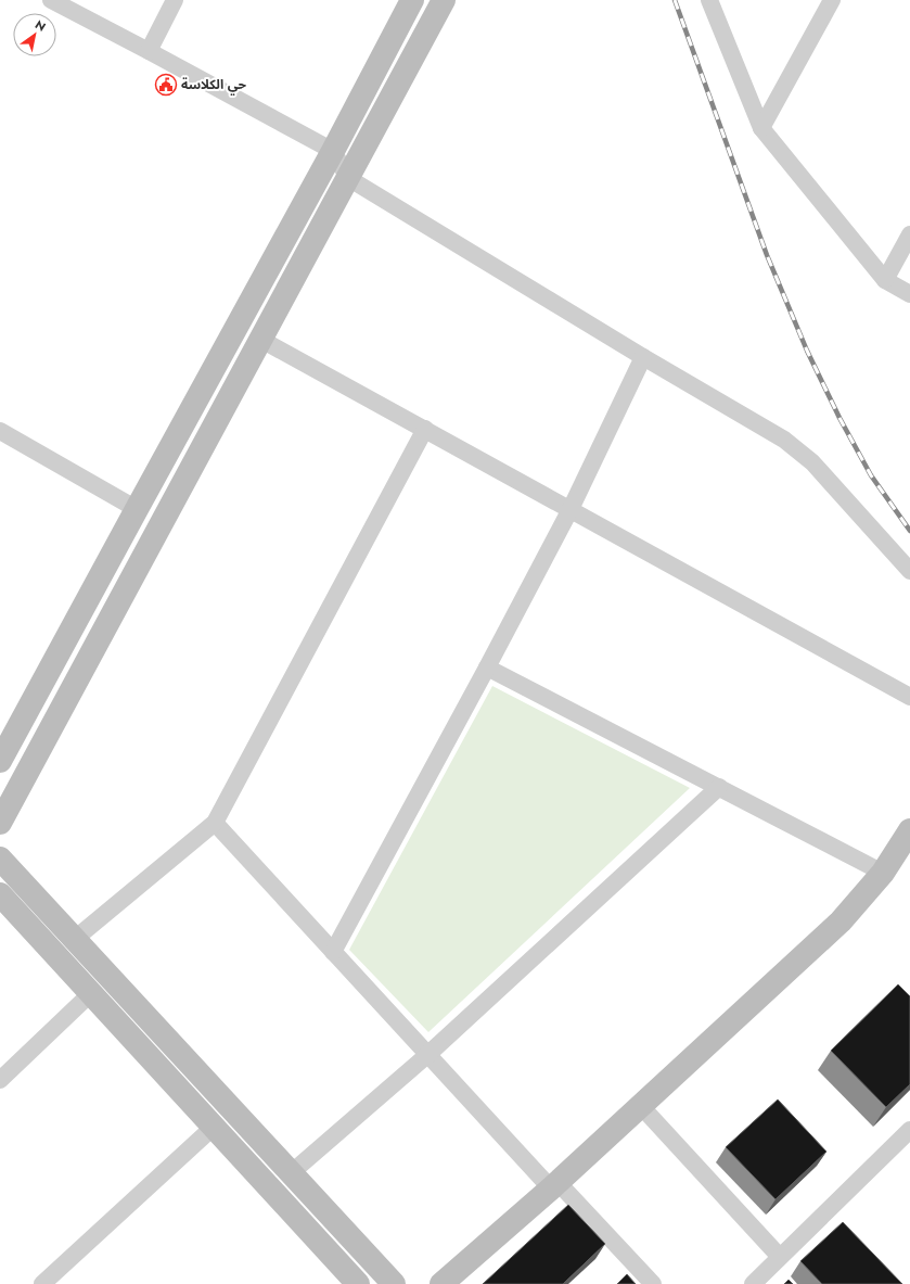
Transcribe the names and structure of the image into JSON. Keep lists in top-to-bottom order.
{
  "places": {
    "public building": ["حي الكلاسة"]
  },
  "north": "top right"
}
